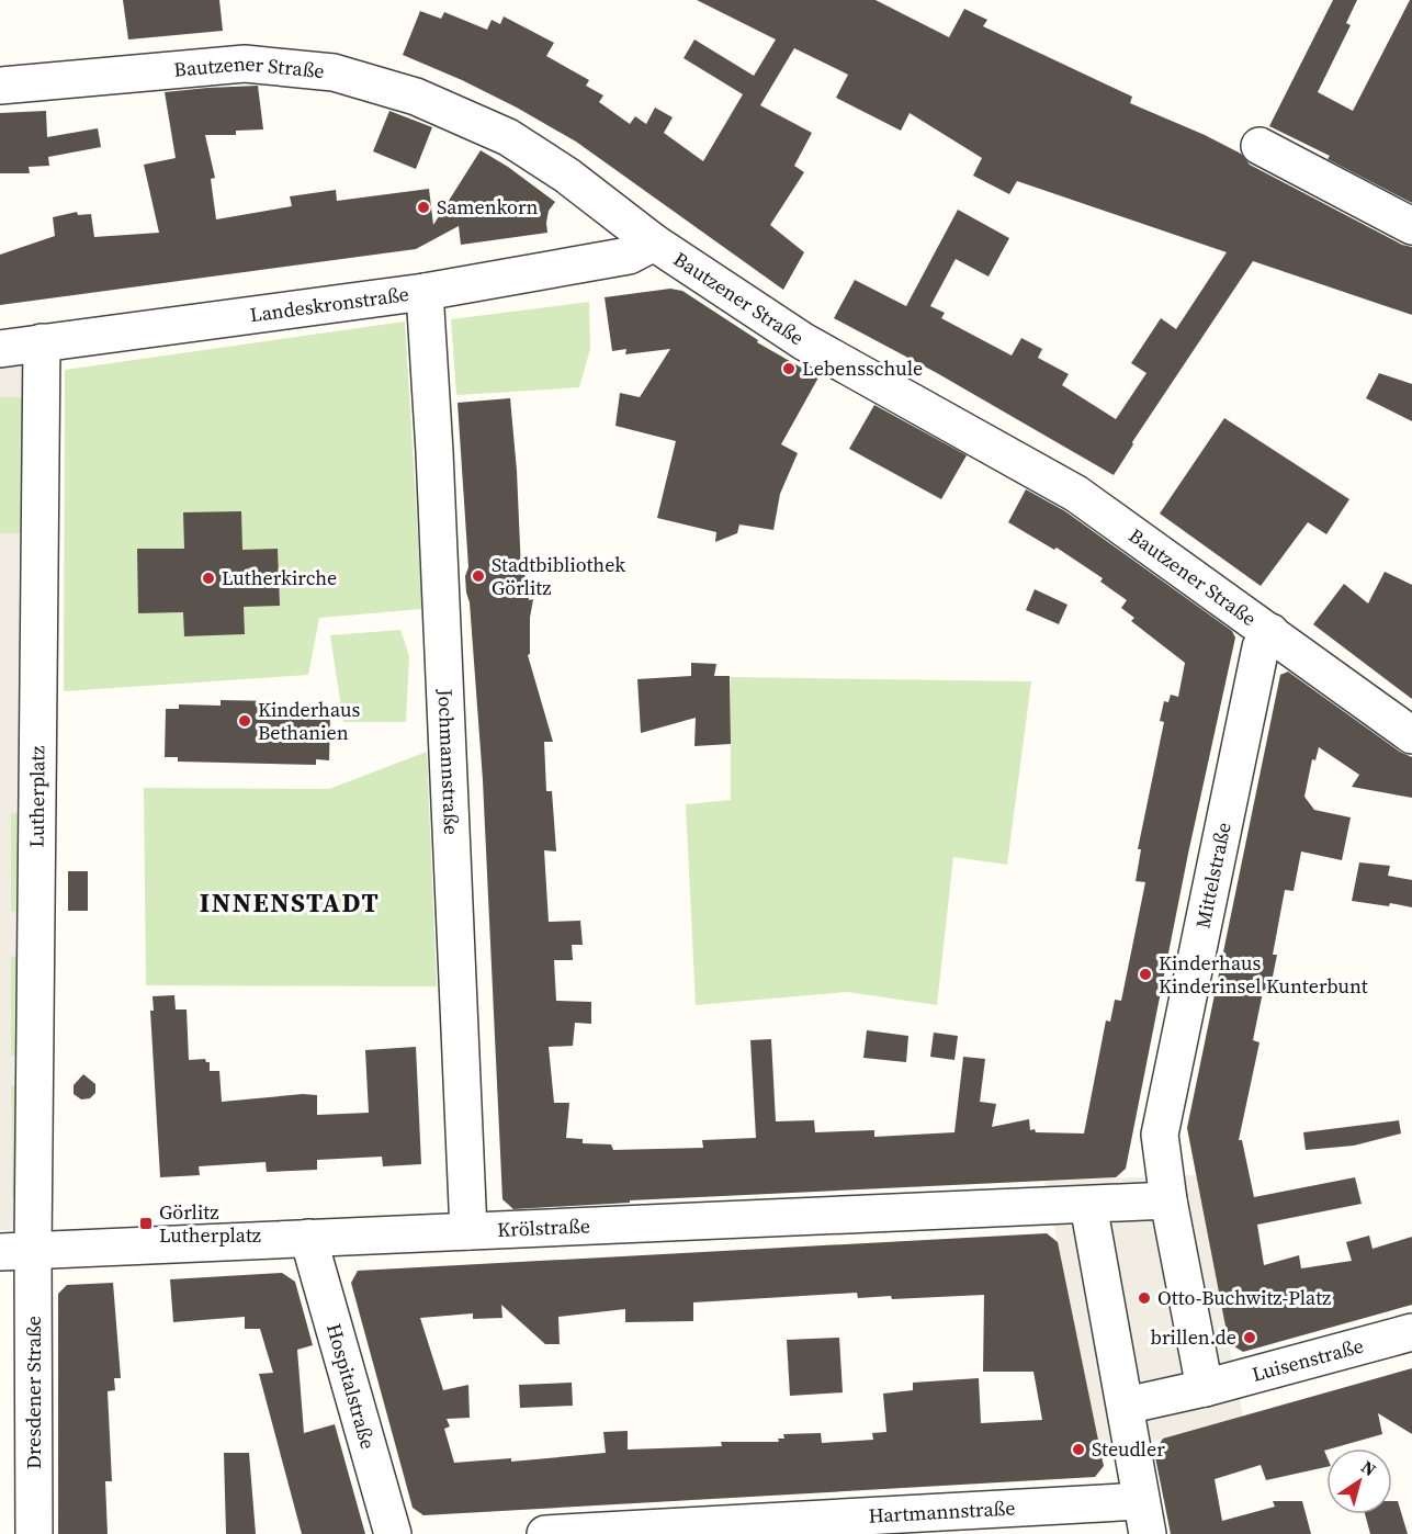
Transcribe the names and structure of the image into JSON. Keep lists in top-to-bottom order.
{
  "streets": {
    "street": [
      "Bautzener Straße",
      "Landeskronstraße",
      "Jochmannstraße",
      "Lutherplatz",
      "Mittelstraße",
      "Krölstraße",
      "Luisenstraße",
      "Hospitalstraße",
      "Dresdener Straße",
      "Hartmannstraße"
    ]
  },
  "crossings": [
    ["Bautzener Straße", "Landeskronstraße"],
    ["Bautzener Straße", "Mittelstraße"],
    ["Landeskronstraße", "Jochmannstraße"],
    ["Landeskronstraße", "Lutherplatz"],
    ["Jochmannstraße", "Krölstraße"],
    ["Lutherplatz", "Krölstraße"],
    ["Lutherplatz", "Dresdener Straße"],
    ["Krölstraße", "Hospitalstraße"],
    ["Krölstraße", "Dresdener Straße"]
  ],
  "districts": ["INNENSTADT"],
  "places": {
    "other": [
      "Samenkorn",
      "Lebensschule",
      "Stadtbibliothek Görlitz",
      "Lutherkirche",
      "Kinderhaus Bethanien",
      "Kinderhaus Kinderinsel Kunterbunt",
      "Otto-Buchwitz-Platz",
      "brillen.de",
      "Steudler"
    ],
    "transit": ["Görlitz Lutherplatz"]
  },
  "north": "top right"
}
